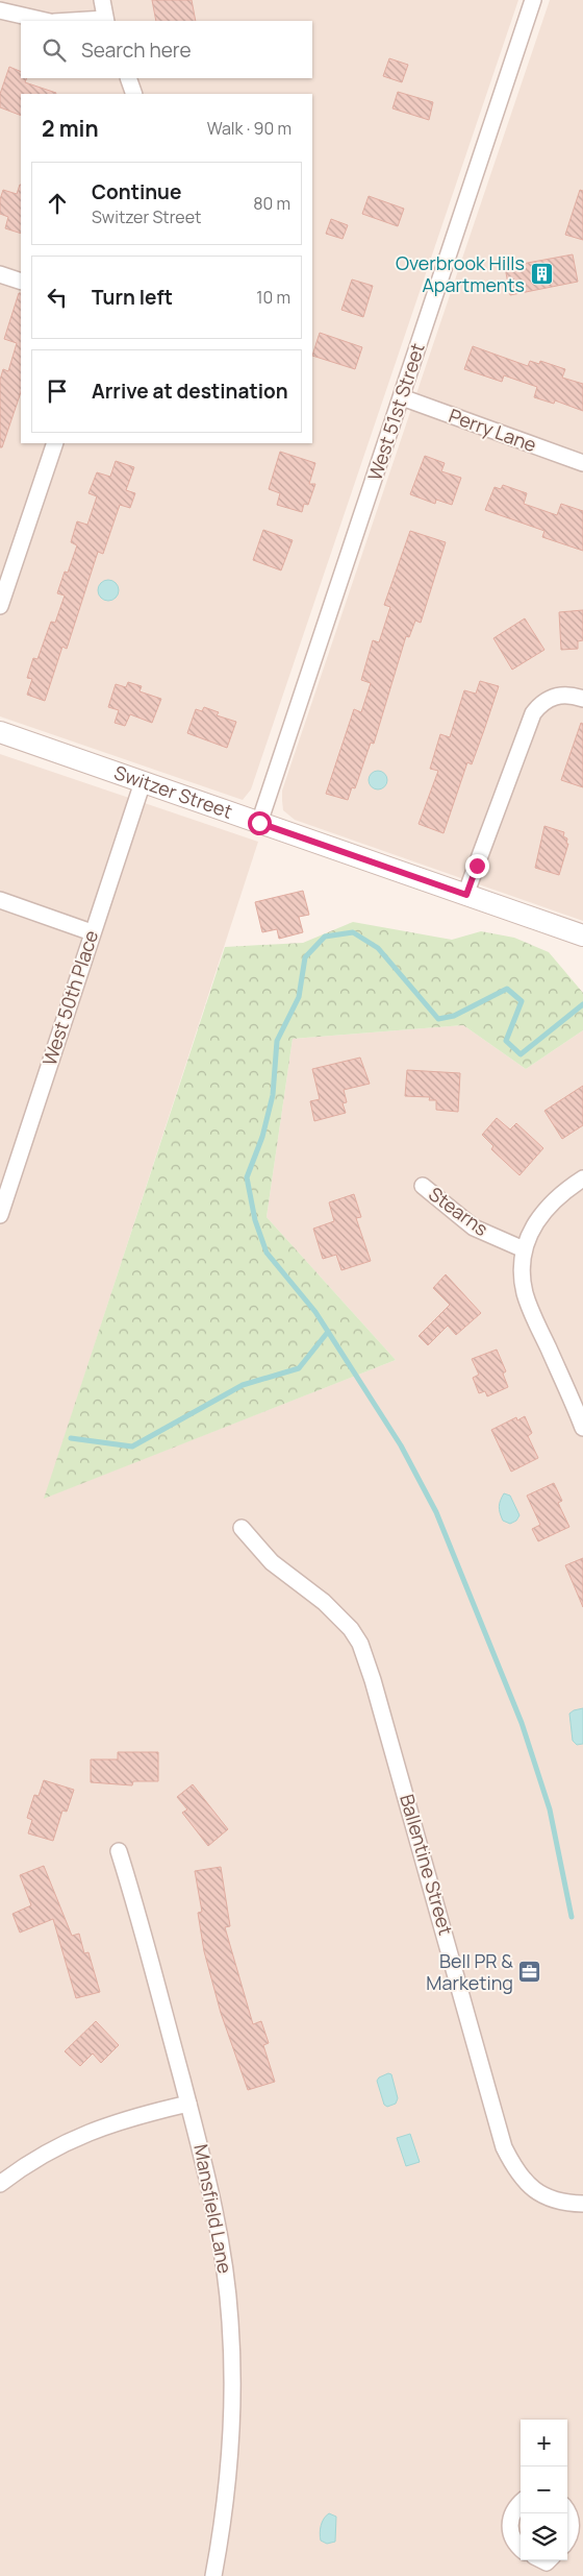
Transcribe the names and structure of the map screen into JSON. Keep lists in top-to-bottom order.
{
  "streets": {
    "street": [
      "West 51st Street",
      "Perry Lane",
      "Switzer Street",
      "West 50th Place",
      "Stearns",
      "Ballentine Street",
      "Mansfield Lane"
    ]
  },
  "crossings": [
    ["West 51st Street", "Perry Lane"],
    ["West 51st Street", "Switzer Street"],
    ["Switzer Street", "West 50th Place"]
  ],
  "places": {
    "building": ["Overbrook Hills Apartments"],
    "office": ["Bell PR & Marketing"]
  },
  "page": {
    "search": "Search here",
    "heading": ["2 min", "Walk · 90 m"],
    "list": [
      ["Continue", "Switzer Street", "80 m"],
      ["Turn left", "10 m"],
      "Arrive at destination"
    ],
    "map_buttons": ["+", "−"]
  }
}
